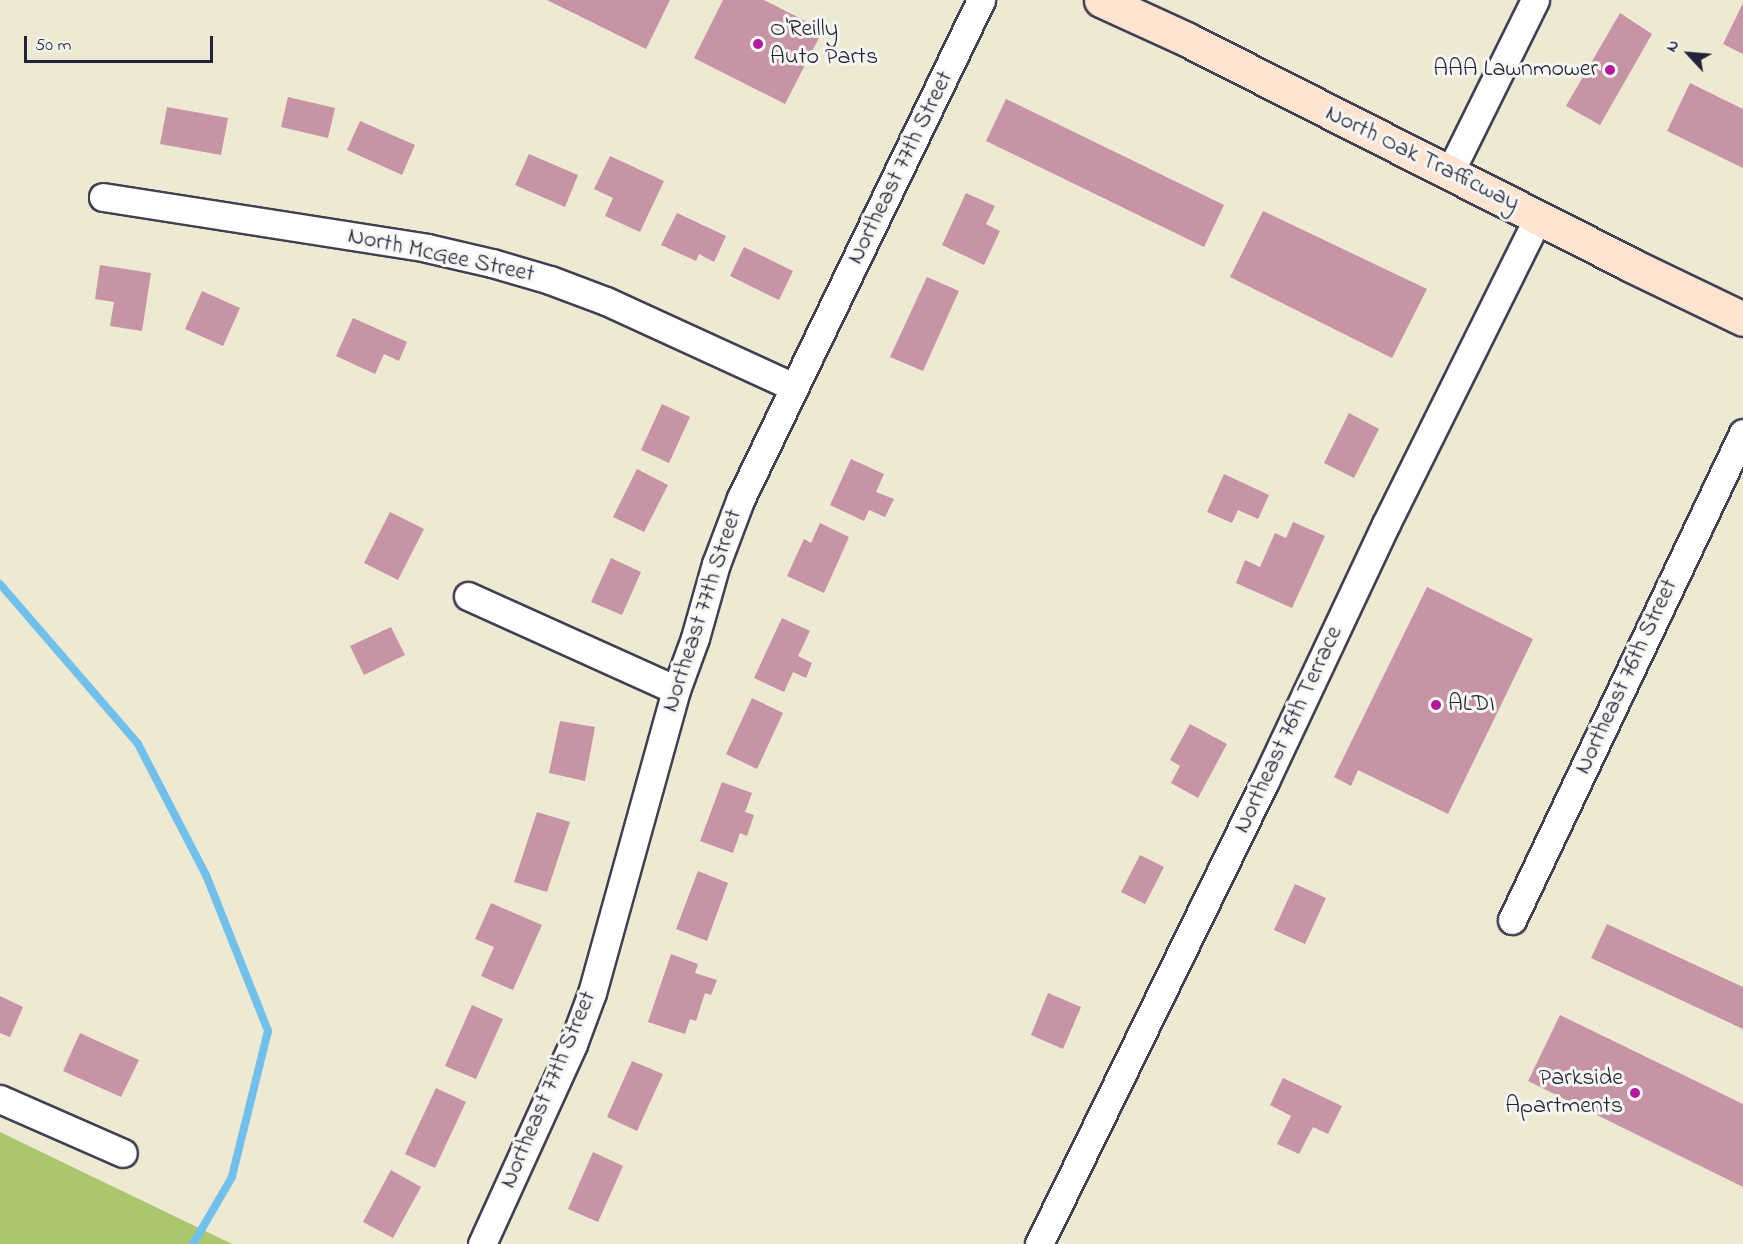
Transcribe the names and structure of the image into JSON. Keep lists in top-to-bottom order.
{
  "streets": {
    "main road": ["North Oak Trafficway"],
    "street": [
      "Northeast 77th Street",
      "North McGee Street",
      "Northeast 76th Street",
      "Northeast 76th Terrace"
    ]
  },
  "crossings": [
    ["North Oak Trafficway", "Northeast 76th Terrace"],
    ["Northeast 77th Street", "North McGee Street"]
  ],
  "places": [
    "O'Reilly Auto Parts",
    "AAA Lawnmower",
    "ALDI",
    "Parkside Apartments"
  ],
  "scale_bar": "50 m",
  "north": "top left"
}
